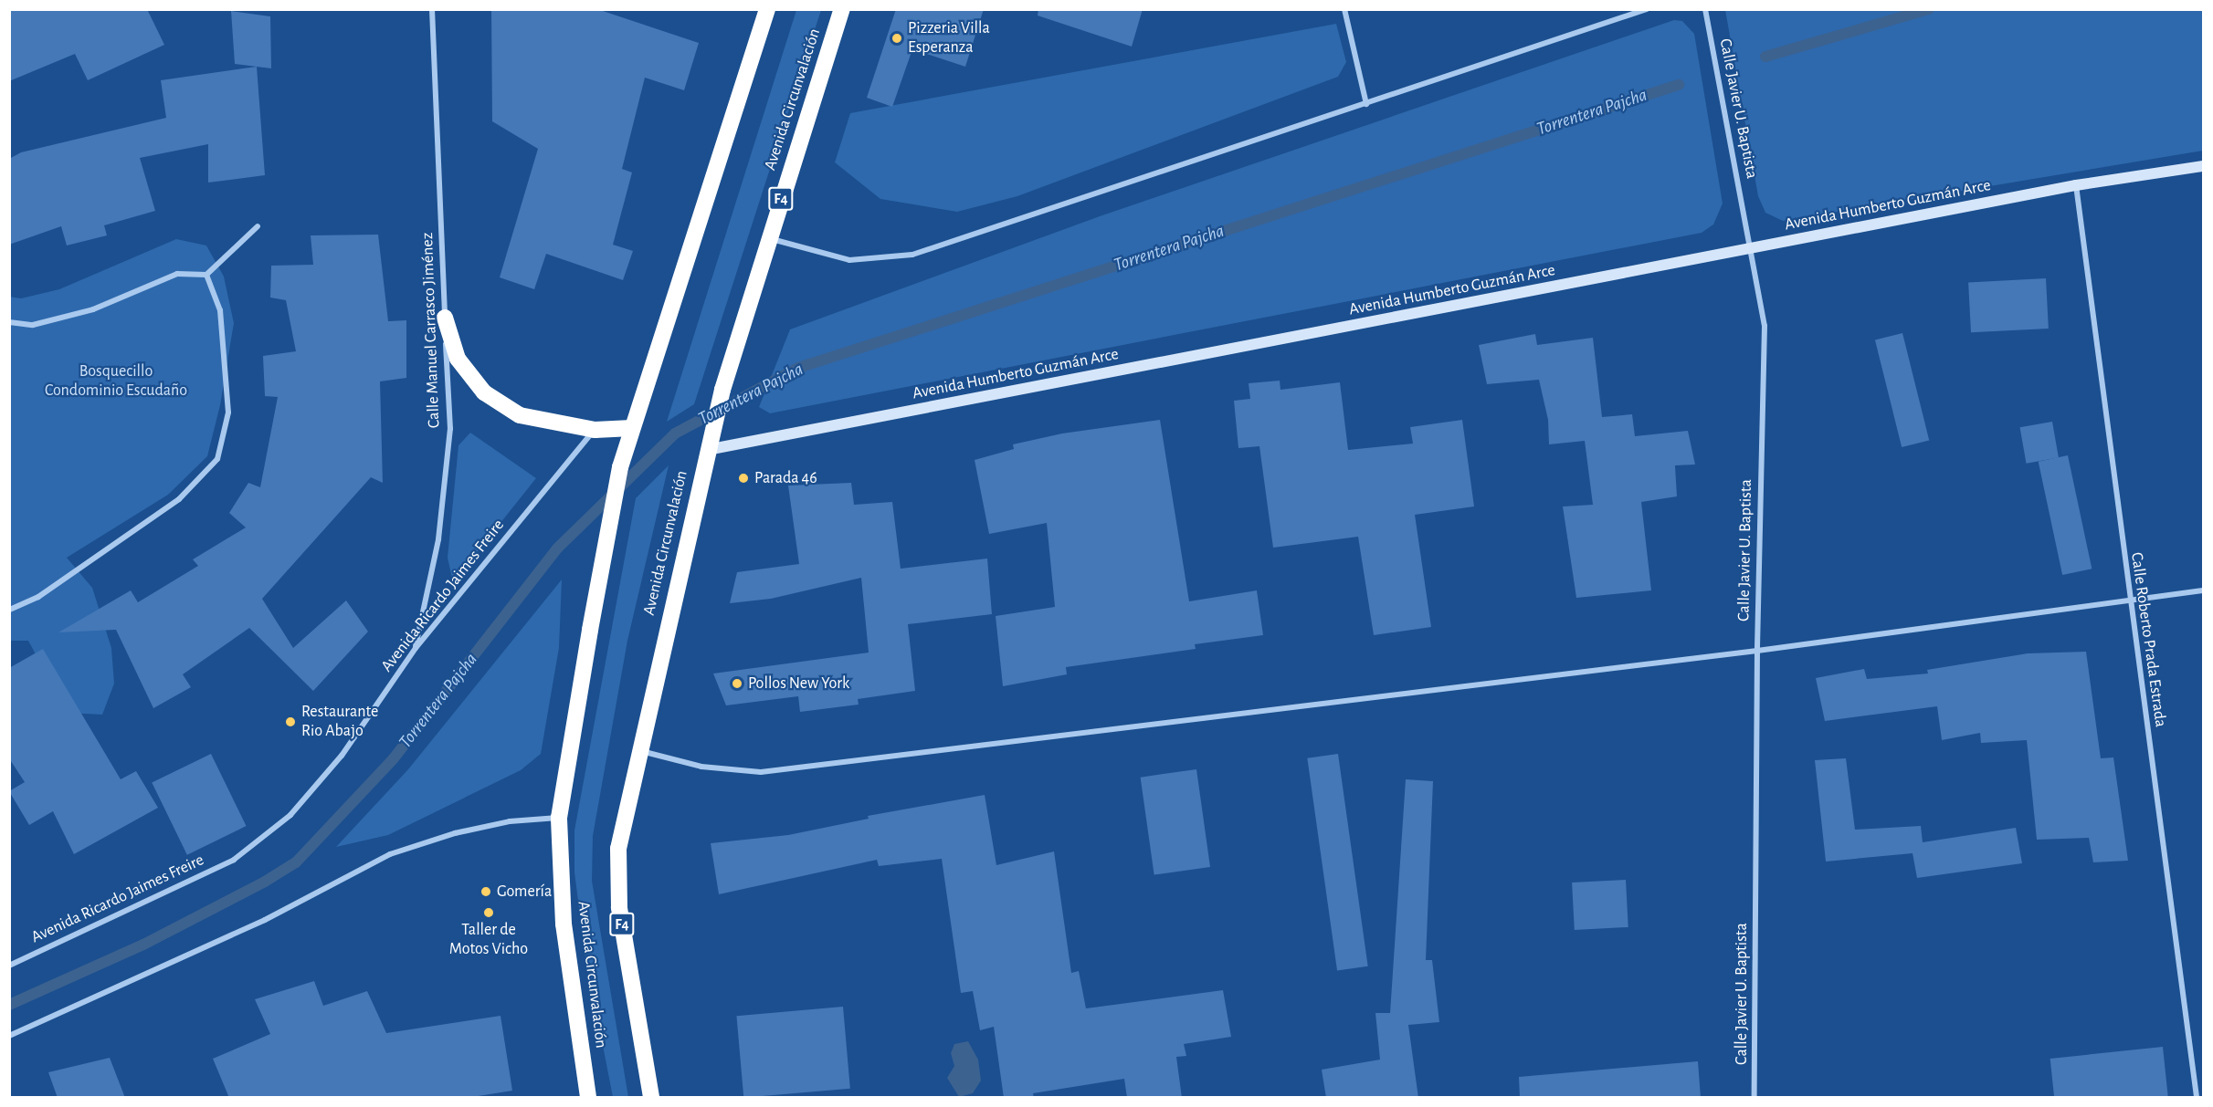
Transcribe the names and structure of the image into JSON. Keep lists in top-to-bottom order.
{
  "streets": {
    "highway": ["Avenida Circunvalación", "F4"],
    "main road": ["Avenida Humberto Guzmán Arce"],
    "street": [
      "Calle Javier U. Baptista",
      "Calle Manuel Carrasco Jiménez",
      "Avenida Ricardo Jaimes Freire",
      "Calle Roberto Prada Estrada"
    ]
  },
  "crossings": [
    ["Avenida Circunvalación", "Avenida Humberto Guzmán Arce"],
    ["Calle Javier U. Baptista", "Avenida Humberto Guzmán Arce"],
    ["Avenida Humberto Guzmán Arce", "Calle Roberto Prada Estrada"],
    ["Calle Manuel Carrasco Jiménez", "Avenida Ricardo Jaimes Freire"]
  ],
  "water": ["Torrentera Pajcha"],
  "parks": ["Bosquecillo Condominio Escudaño"],
  "places": [
    "Pizzeria Villa Esperanza",
    "Parada 46",
    "Pollos New York",
    "Restaurante Rio Abajo",
    "Gomería",
    "Taller de Motos Vicho"
  ]
}
